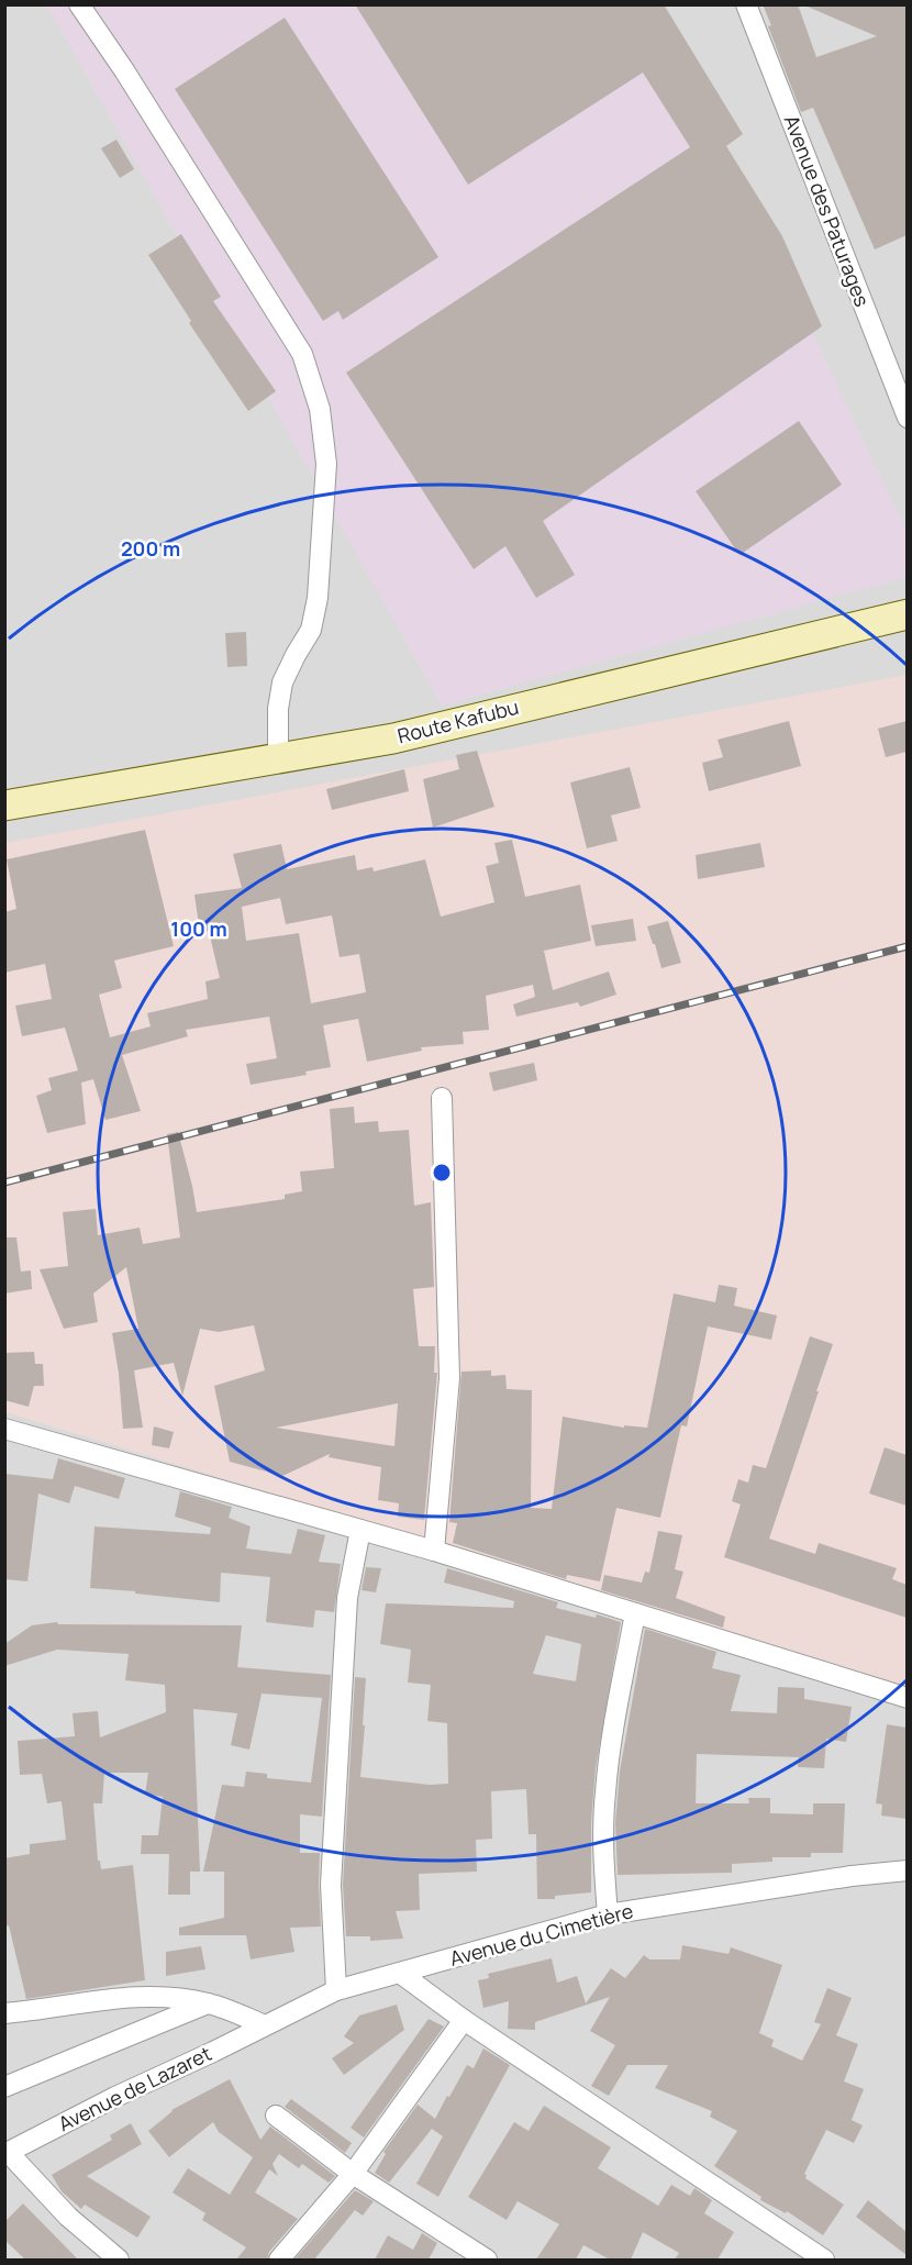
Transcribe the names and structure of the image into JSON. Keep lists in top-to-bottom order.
{
  "streets": {
    "main road": ["Route Kafubu"],
    "street": ["Avenue des Paturages", "Avenue du Cimetière", "Avenue de Lazaret"]
  },
  "crossings": [
    ["Avenue du Cimetière", "Avenue de Lazaret"]
  ],
  "rings": ["200 m", "100 m"]
}
